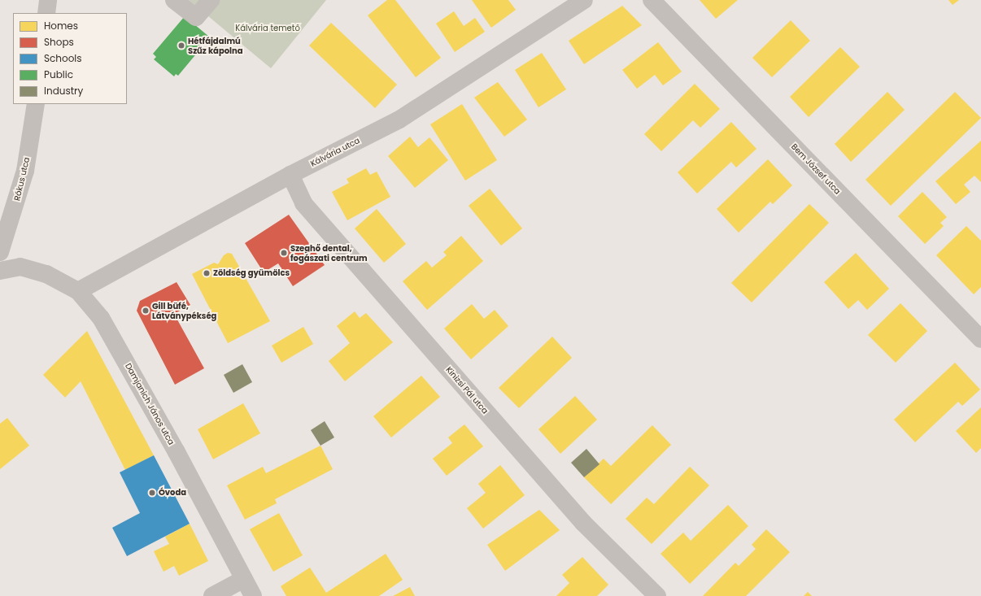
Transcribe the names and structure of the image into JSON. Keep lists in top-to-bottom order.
{
  "streets": {
    "street": [
      "Kálvária utca",
      "Bem József utca",
      "Rókus utca",
      "Kinizsi Pál utca",
      "Damjanich János utca"
    ]
  },
  "crossings": [
    ["Kálvária utca", "Kinizsi Pál utca"],
    ["Kálvária utca", "Damjanich János utca"]
  ],
  "parks": ["Kálvária temető"],
  "places": [
    "Hétfájdalmú Szűz kápolna",
    "Szeghő dental, fogászati centrum",
    "Zöldség gyümölcs",
    "Gill büfé, Látványpékség",
    "Óvoda"
  ],
  "legend": [
    "Homes",
    "Shops",
    "Schools",
    "Public",
    "Industry"
  ]
}
